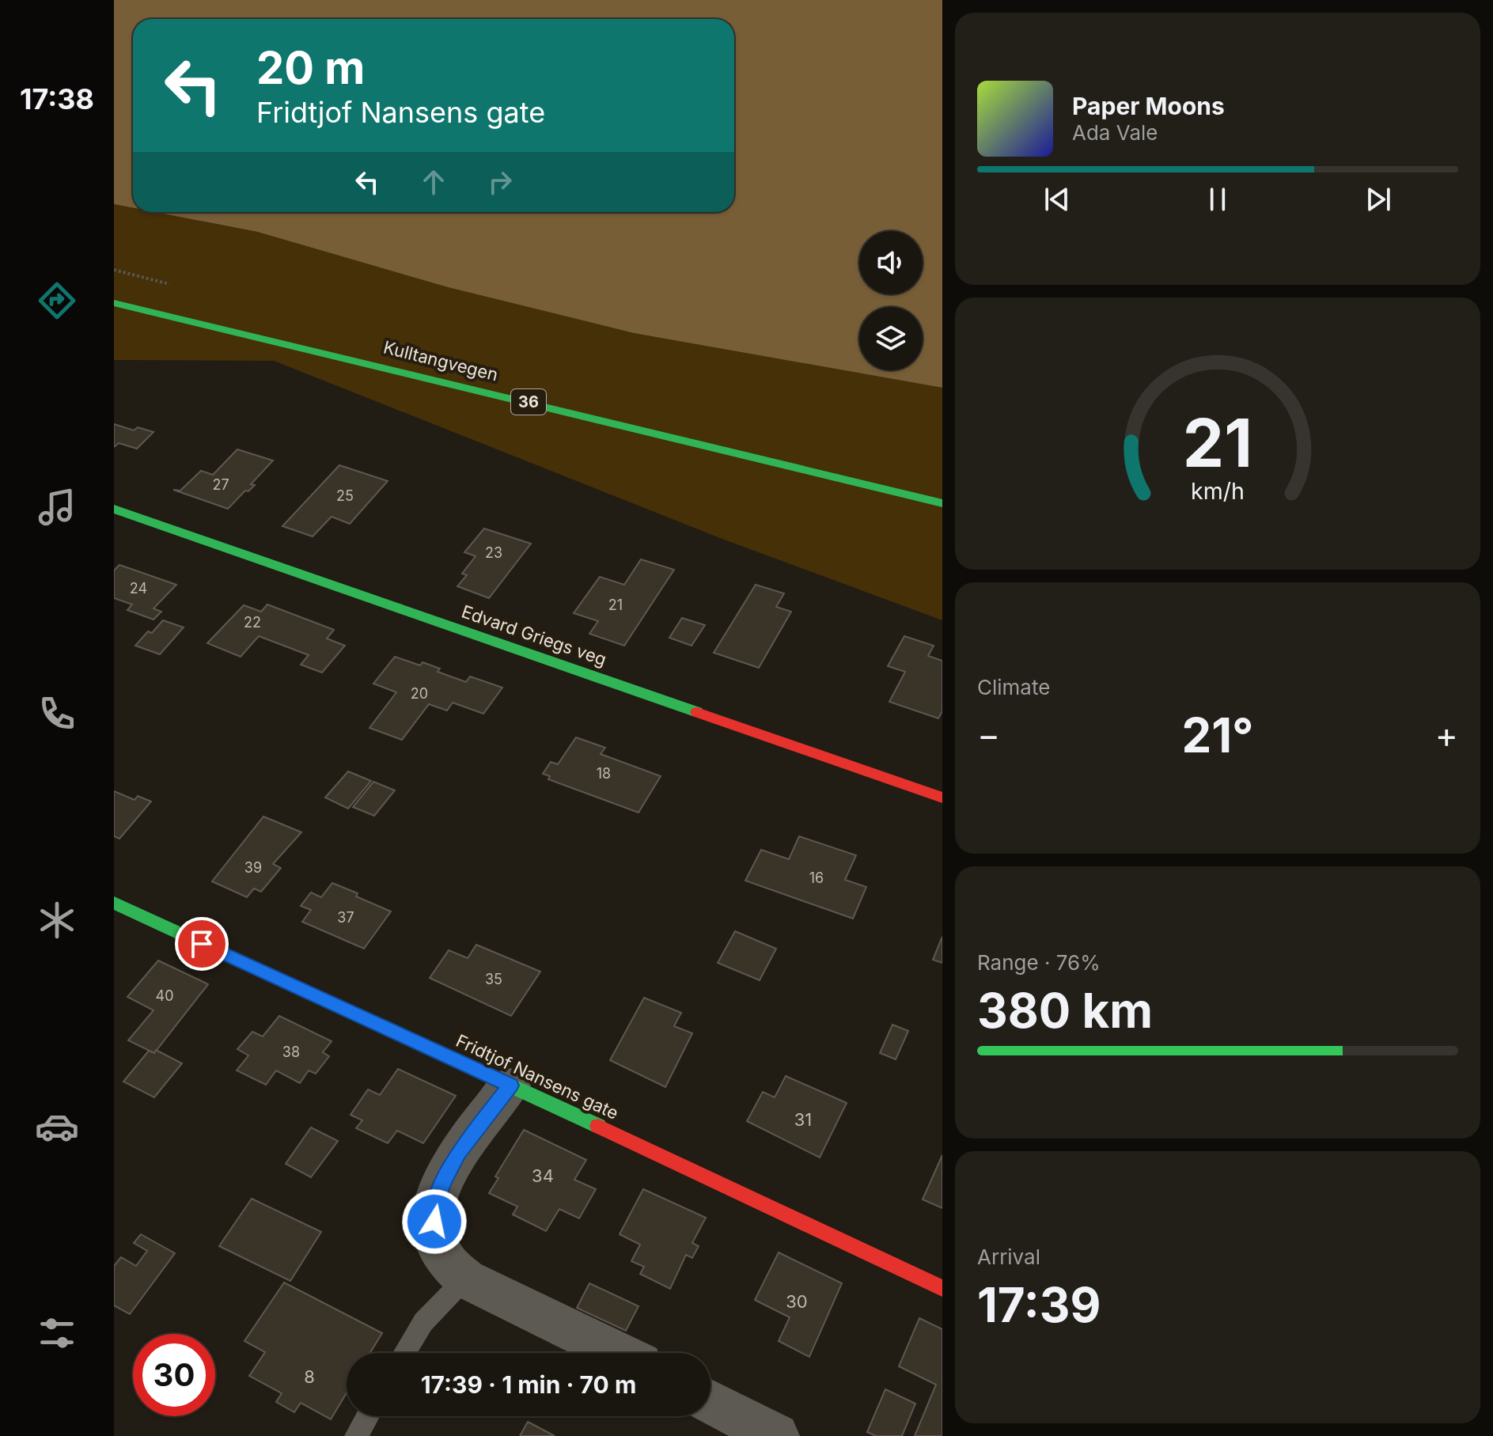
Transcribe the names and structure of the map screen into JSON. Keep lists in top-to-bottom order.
{
  "streets": {
    "main road": [
      "Kulltangvegen",
      "36",
      "Edvard Griegs veg",
      "Fridtjof Nansens gate"
    ]
  },
  "house_numbers": [
    "27",
    "25",
    "23",
    "24",
    "21",
    "22",
    "20",
    "18",
    "39",
    "16",
    "37",
    "35",
    "40",
    "38",
    "31",
    "34",
    "30",
    "8"
  ],
  "page": {
    "tabs": "17:38",
    "turn": ["20 m", "Fridtjof Nansens gate"],
    "song": ["Paper Moons", "Ada Vale"],
    "tile": [
      "Climate",
      ["Range · 76%", "380 km"],
      ["Arrival", "17:39"]
    ],
    "heat": ["−", "21°", "+"],
    "limit": "30",
    "trip": "17:39 · 1 min · 70 m",
    "gauge": ["21", "km/h"]
  }
}
